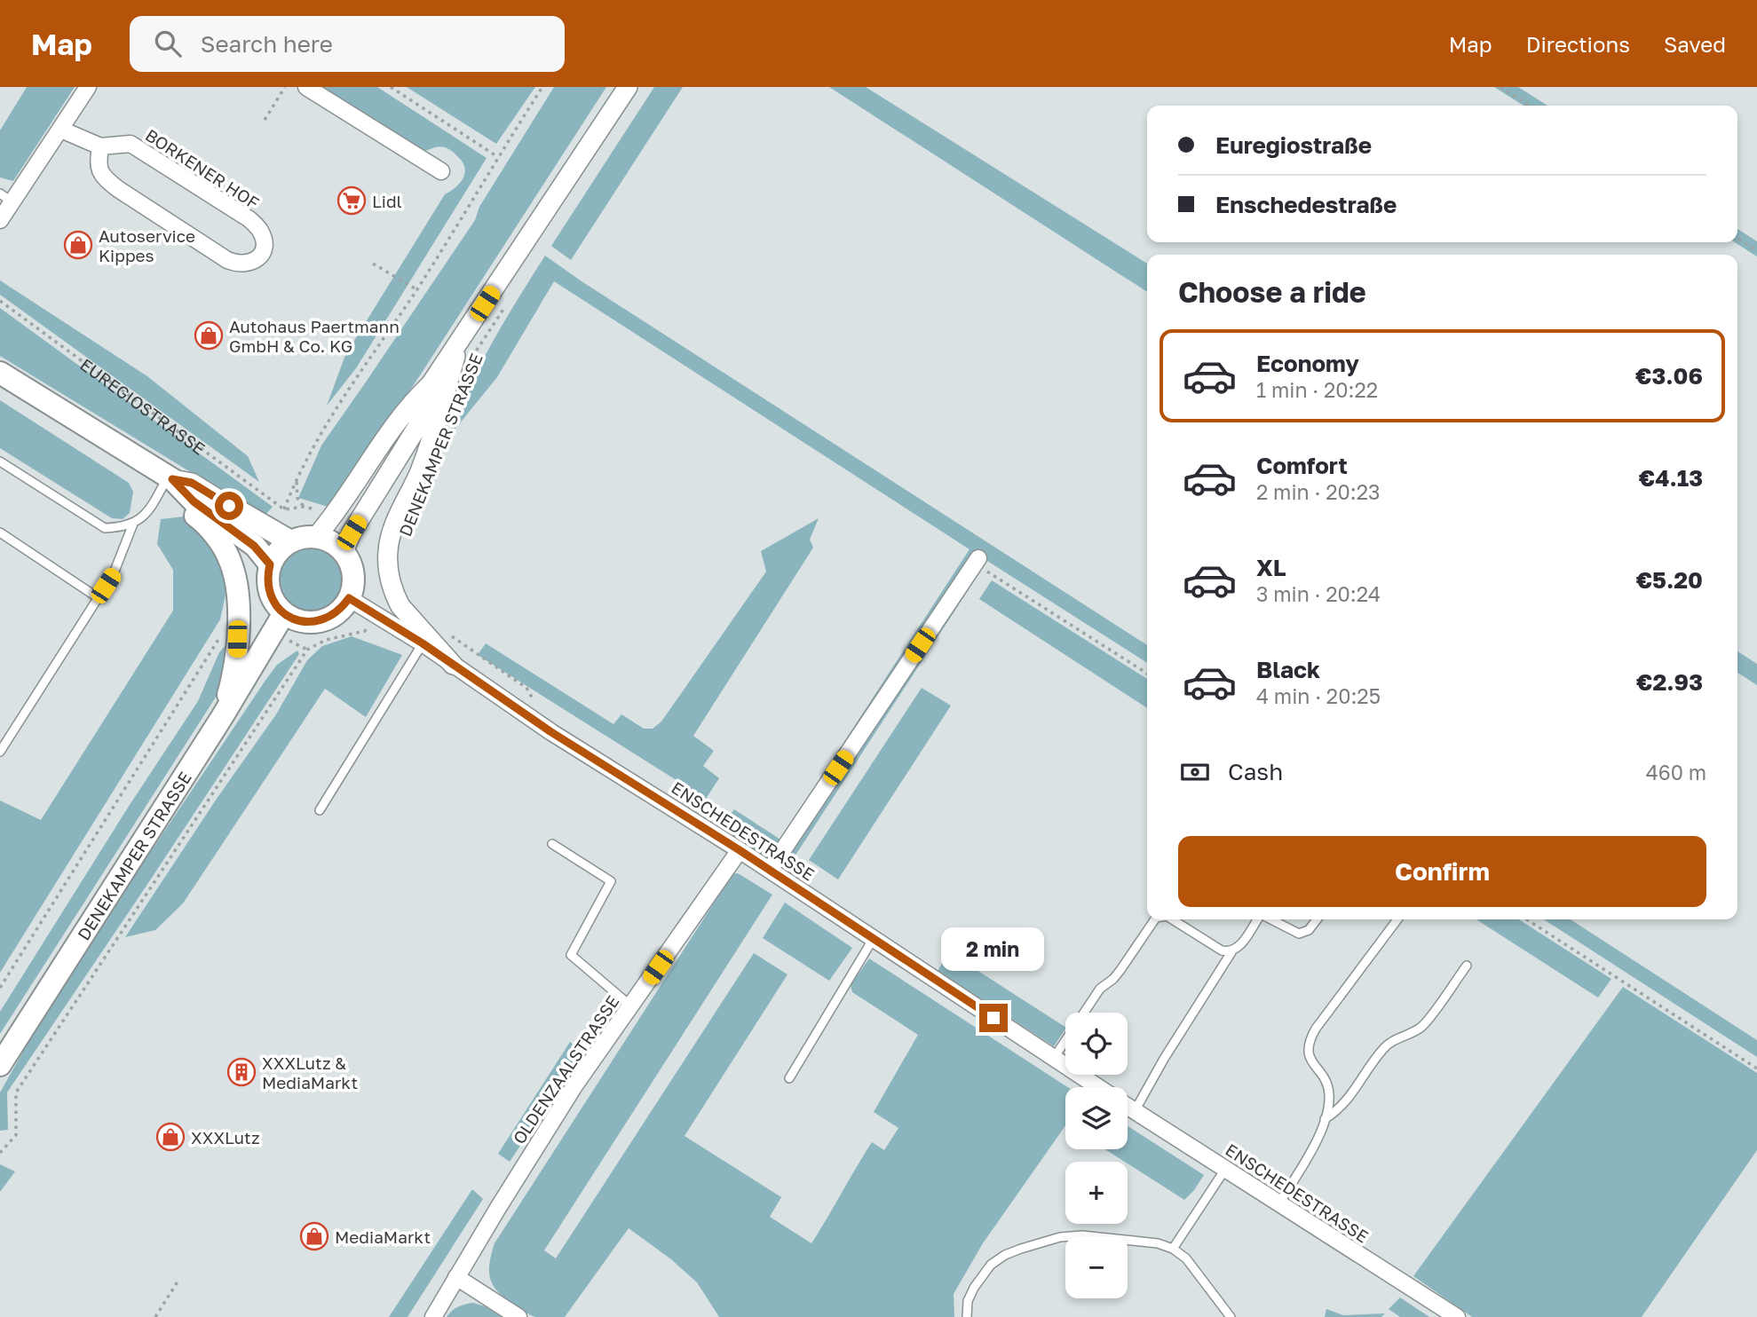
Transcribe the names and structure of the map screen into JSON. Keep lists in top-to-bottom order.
{
  "streets": {
    "main road": ["DENEKAMPER STRASSE"],
    "street": ["BORKENER HOF", "ENSCHEDESTRASSE", "OLDENZAALSTRASSE"],
    "path": ["EUREGIOSTRASSE"]
  },
  "crossings": [
    ["DENEKAMPER STRASSE", "ENSCHEDESTRASSE"],
    ["ENSCHEDESTRASSE", "OLDENZAALSTRASSE"]
  ],
  "places": {
    "supermarket": ["Lidl"],
    "shop": [
      "Autoservice Kippes",
      "Autohaus Paertmann GmbH & Co. KG",
      "XXXLutz",
      "MediaMarkt"
    ],
    "building": ["XXXLutz & MediaMarkt"]
  },
  "page": {
    "header": "Map",
    "search": "Search here",
    "nav": ["Map", "Directions", "Saved"],
    "banner": ["Euregiostraße", "Enschedestraße"],
    "heading": "Choose a ride",
    "list": [
      {
        "name": "Economy",
        "note": "1 min · 20:22",
        "value": "€3.06"
      },
      {
        "name": "Comfort",
        "note": "2 min · 20:23",
        "value": "€4.13"
      },
      {
        "name": "XL",
        "note": "3 min · 20:24",
        "value": "€5.20"
      },
      {
        "name": "Black",
        "note": "4 min · 20:25",
        "value": "€2.93"
      }
    ],
    "pay": ["Cash", "460 m"],
    "buttons": "Confirm",
    "bubble": "2 min",
    "map_buttons": ["+", "−"]
  }
}
